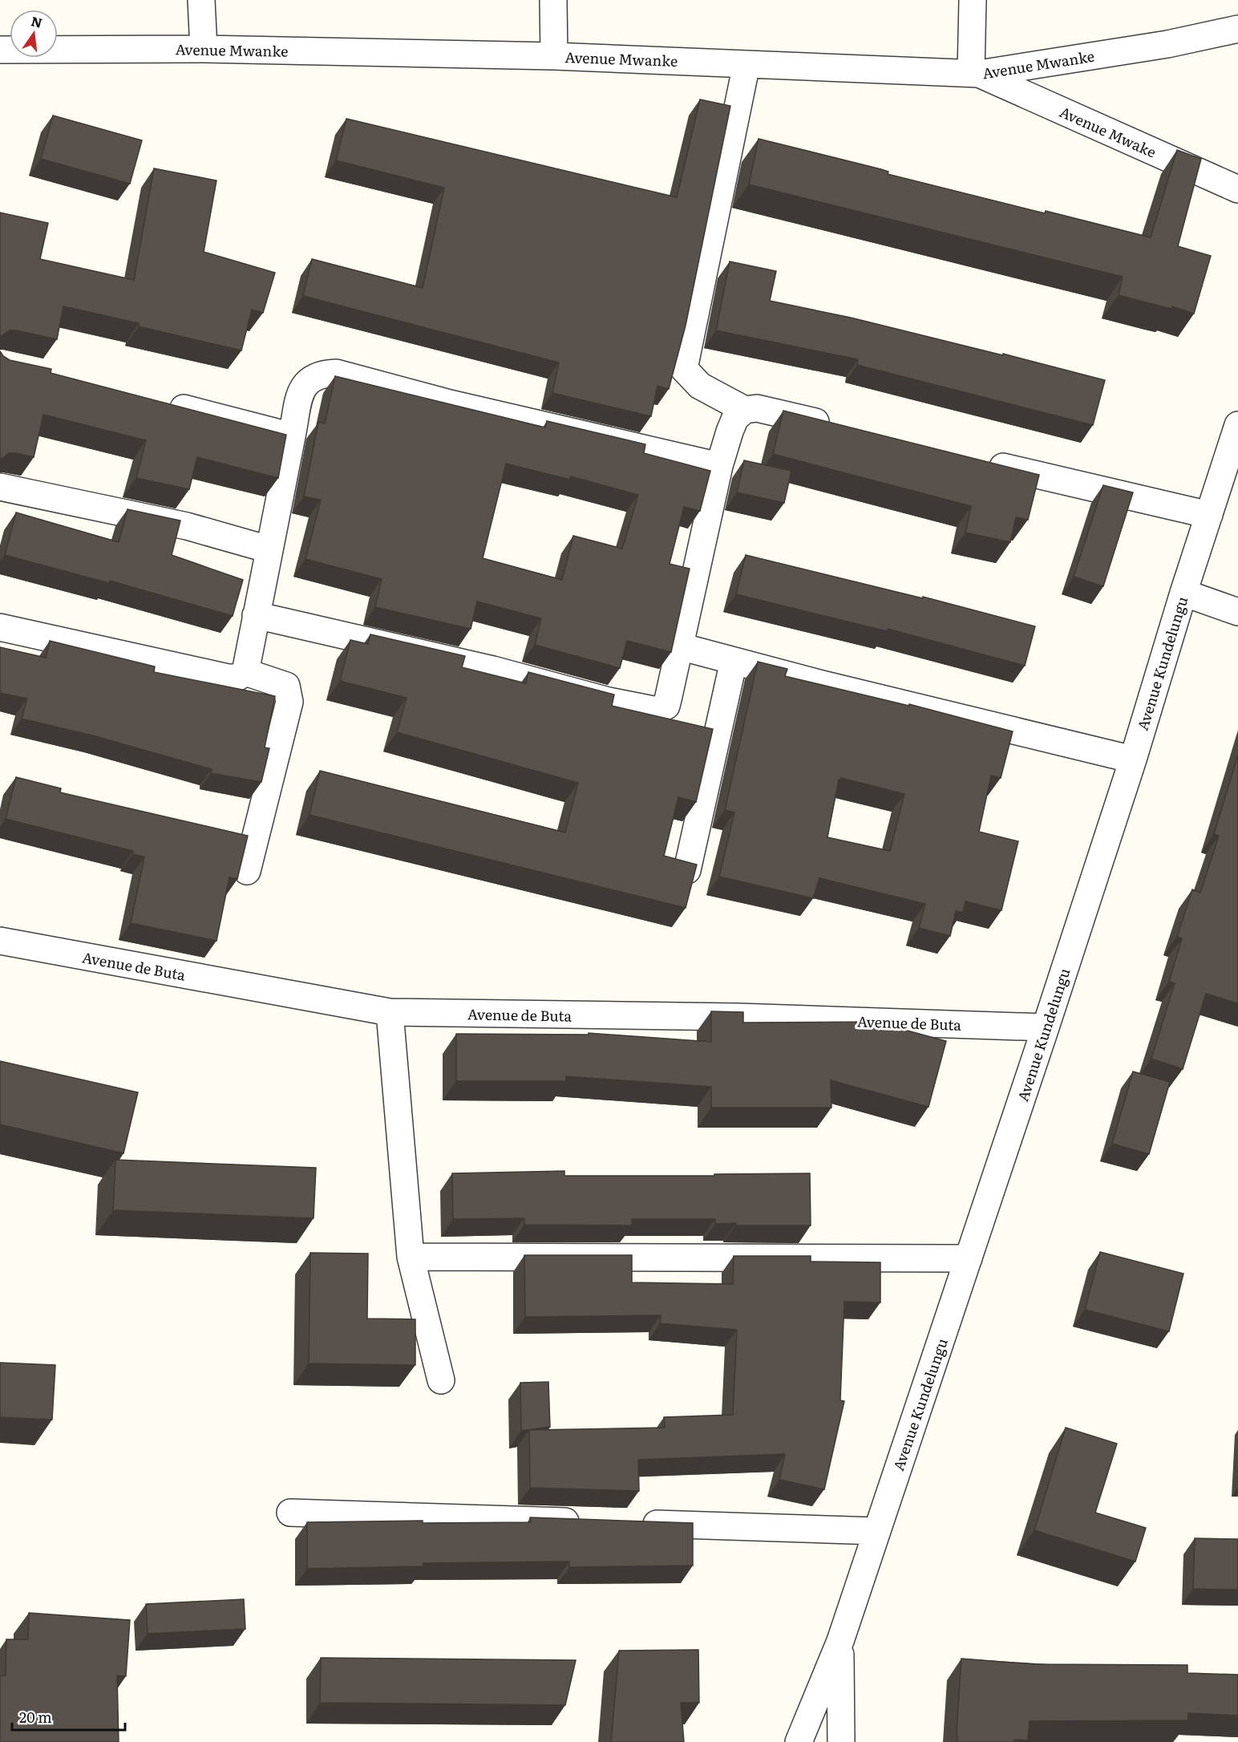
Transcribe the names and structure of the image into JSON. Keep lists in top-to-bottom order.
{
  "streets": {
    "street": [
      "Avenue Mwanke",
      "Avenue Mwake",
      "Avenue Kundelungu",
      "Avenue de Buta"
    ]
  },
  "crossings": [
    ["Avenue Mwanke", "Avenue Mwake"],
    ["Avenue Kundelungu", "Avenue de Buta"]
  ],
  "scale_bar": "20 m",
  "north": "top"
}
